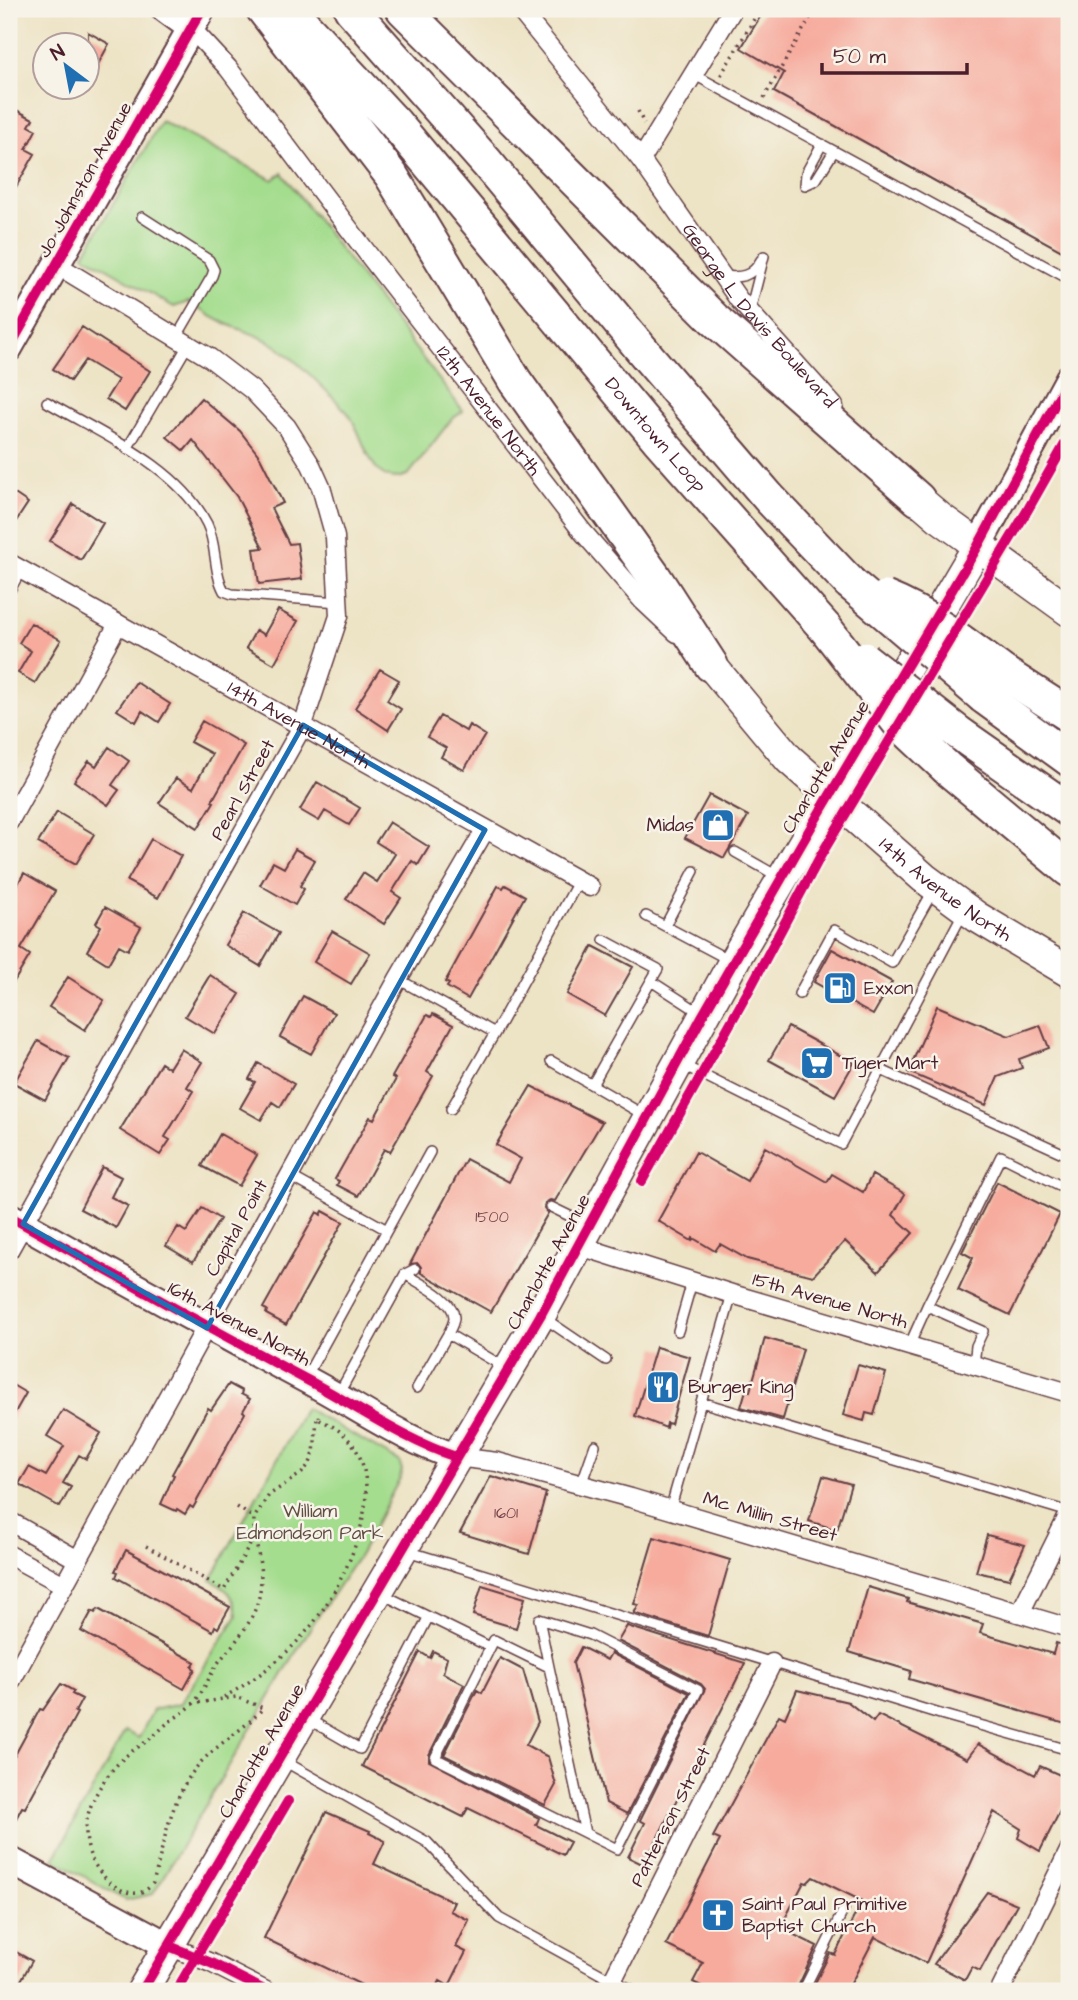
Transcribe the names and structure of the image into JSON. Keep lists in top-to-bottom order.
{
  "streets": {
    "highway": ["Downtown Loop"],
    "main road": [
      "George L Davis Boulevard",
      "12th Avenue North",
      "14th Avenue North",
      "Charlotte Avenue"
    ],
    "street": [
      "Jo Johnston Avenue",
      "Pearl Street",
      "Capital Point",
      "15th Avenue North",
      "16th Avenue North",
      "Mc Millin Street",
      "Patterson Street"
    ]
  },
  "crossings": [
    ["Jo Johnston Avenue", "12th Avenue North"],
    ["Jo Johnston Avenue", "Pearl Street"],
    ["George L Davis Boulevard", "Charlotte Avenue"],
    ["12th Avenue North", "14th Avenue North"],
    ["12th Avenue North", "Charlotte Avenue"],
    ["14th Avenue North", "Charlotte Avenue"],
    ["14th Avenue North", "Pearl Street"],
    ["14th Avenue North", "Capital Point"],
    ["Charlotte Avenue", "15th Avenue North"],
    ["Charlotte Avenue", "16th Avenue North"],
    ["Charlotte Avenue", "Mc Millin Street"],
    ["Pearl Street", "16th Avenue North"],
    ["Capital Point", "16th Avenue North"],
    ["16th Avenue North", "Mc Millin Street"]
  ],
  "parks": ["William Edmondson Park"],
  "places": {
    "shop": ["Midas"],
    "fuel station": ["Exxon"],
    "supermarket": ["Tiger Mart"],
    "restaurant": ["Burger King"],
    "church": ["Saint Paul Primitive Baptist Church"]
  },
  "house_numbers": ["1500", "1601"],
  "scale_bar": "50 m",
  "north": "top left"
}
